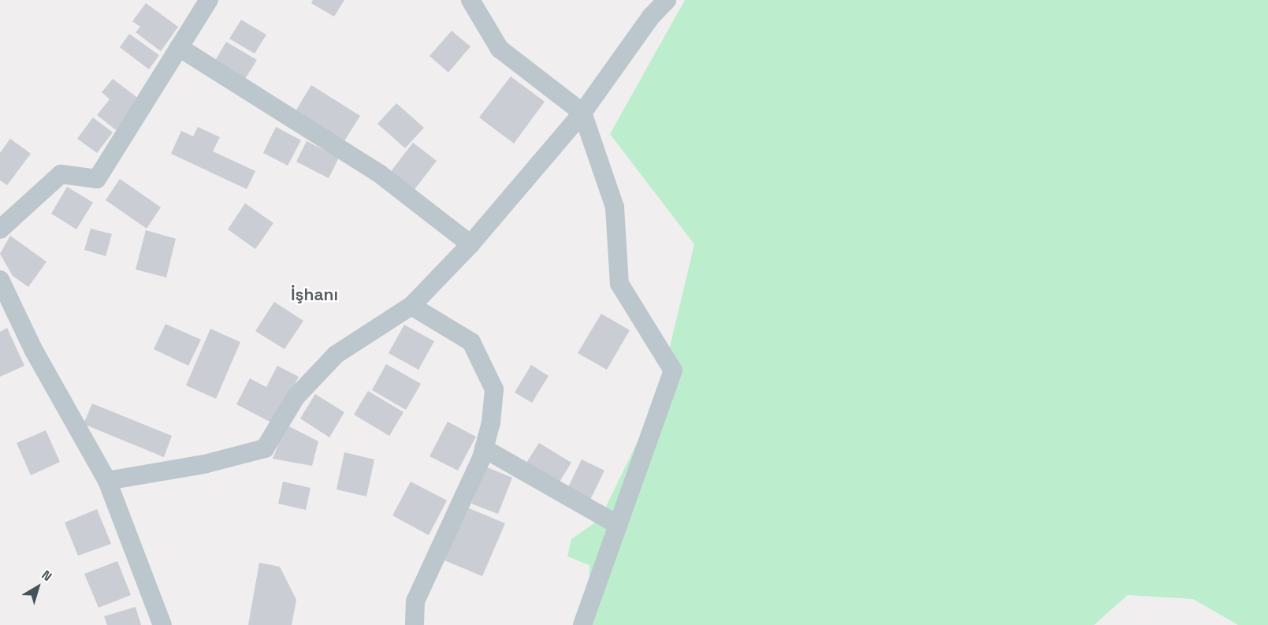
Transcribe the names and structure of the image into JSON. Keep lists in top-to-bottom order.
{
  "districts": ["İşhanı"],
  "north": "top right"
}
